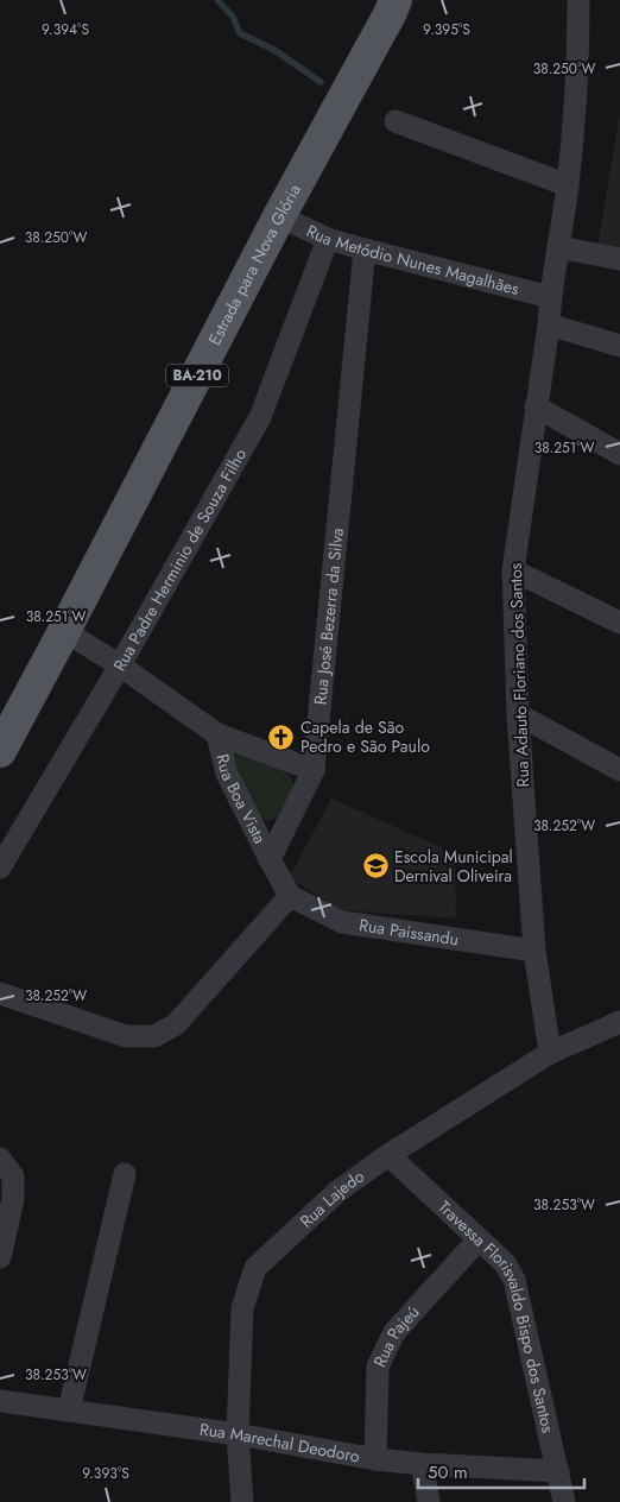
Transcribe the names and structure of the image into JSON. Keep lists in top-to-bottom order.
{
  "streets": {
    "main road": ["Estrada para Nova Glória", "BA-210"],
    "street": [
      "Rua Metódio Nunes Magalhães",
      "Rua Padre Herminio de Souza Filho",
      "Rua José Bezerra da Silva",
      "Rua Adauto Floriano dos Santos",
      "Rua Boa Vista",
      "Rua Paissandu",
      "Rua Lajedo",
      "Travessa Florisvaldo Bispo dos Santos",
      "Rua Pajeú",
      "Rua Marechal Deodoro"
    ]
  },
  "crossings": [
    ["Rua Metódio Nunes Magalhães", "Estrada para Nova Glória"],
    ["Rua Metódio Nunes Magalhães", "Rua Padre Herminio de Souza Filho"],
    ["Rua Metódio Nunes Magalhães", "Rua José Bezerra da Silva"],
    ["Rua Metódio Nunes Magalhães", "Rua Adauto Floriano dos Santos"],
    ["Estrada para Nova Glória", "Rua Boa Vista"],
    ["Rua Padre Herminio de Souza Filho", "Rua Boa Vista"],
    ["Rua José Bezerra da Silva", "Rua Boa Vista"],
    ["Rua Adauto Floriano dos Santos", "Rua Paissandu"],
    ["Rua Adauto Floriano dos Santos", "Rua Lajedo"],
    ["Rua Lajedo", "Travessa Florisvaldo Bispo dos Santos"],
    ["Rua Lajedo", "Rua Marechal Deodoro"],
    ["Travessa Florisvaldo Bispo dos Santos", "Rua Pajeú"],
    ["Travessa Florisvaldo Bispo dos Santos", "Rua Marechal Deodoro"],
    ["Rua Pajeú", "Rua Marechal Deodoro"]
  ],
  "places": {
    "church": ["Capela de São Pedro e São Paulo"],
    "school or university": ["Escola Municipal Dernival Oliveira"]
  },
  "scale_bar": "50 m",
  "coordinates": [
    "9.394°S",
    "9.395°S",
    "38.250°W",
    "38.251°W",
    "38.252°W",
    "38.253°W",
    "9.393°S"
  ]
}
